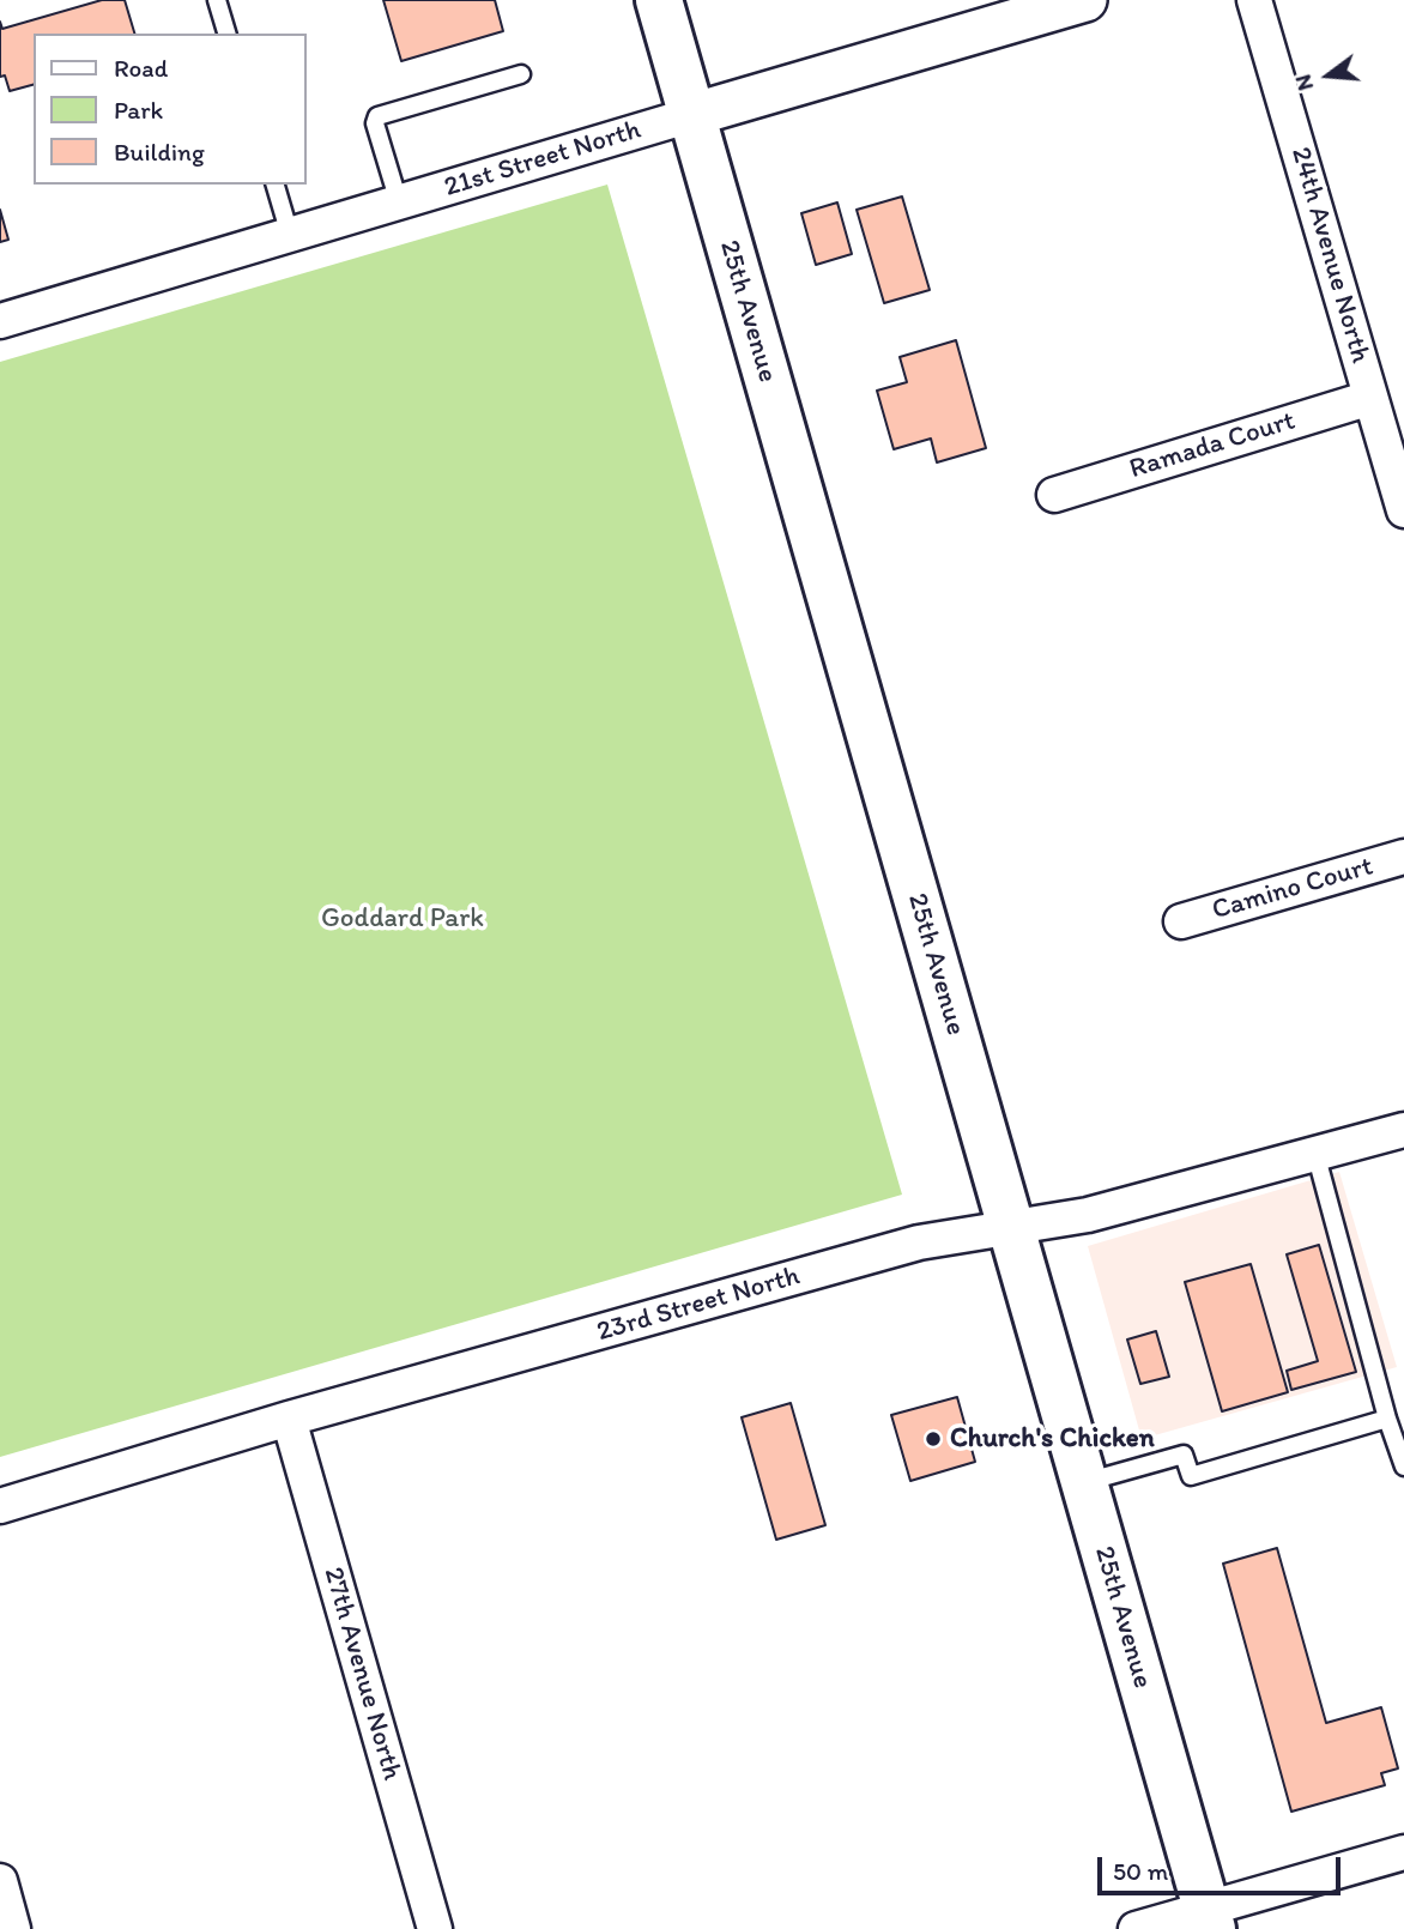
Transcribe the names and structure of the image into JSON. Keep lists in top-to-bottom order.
{
  "streets": {
    "main road": ["25th Avenue"],
    "street": [
      "21st Street North",
      "24th Avenue North",
      "Ramada Court",
      "Camino Court",
      "23rd Street North",
      "27th Avenue North"
    ]
  },
  "crossings": [
    ["21st Street North", "25th Avenue"],
    ["24th Avenue North", "Ramada Court"],
    ["25th Avenue", "23rd Street North"],
    ["23rd Street North", "27th Avenue North"]
  ],
  "parks": ["Goddard Park"],
  "places": ["Church's Chicken"],
  "legend": ["Road", "Park", "Building"],
  "scale_bar": "50 m",
  "north": "left"
}
